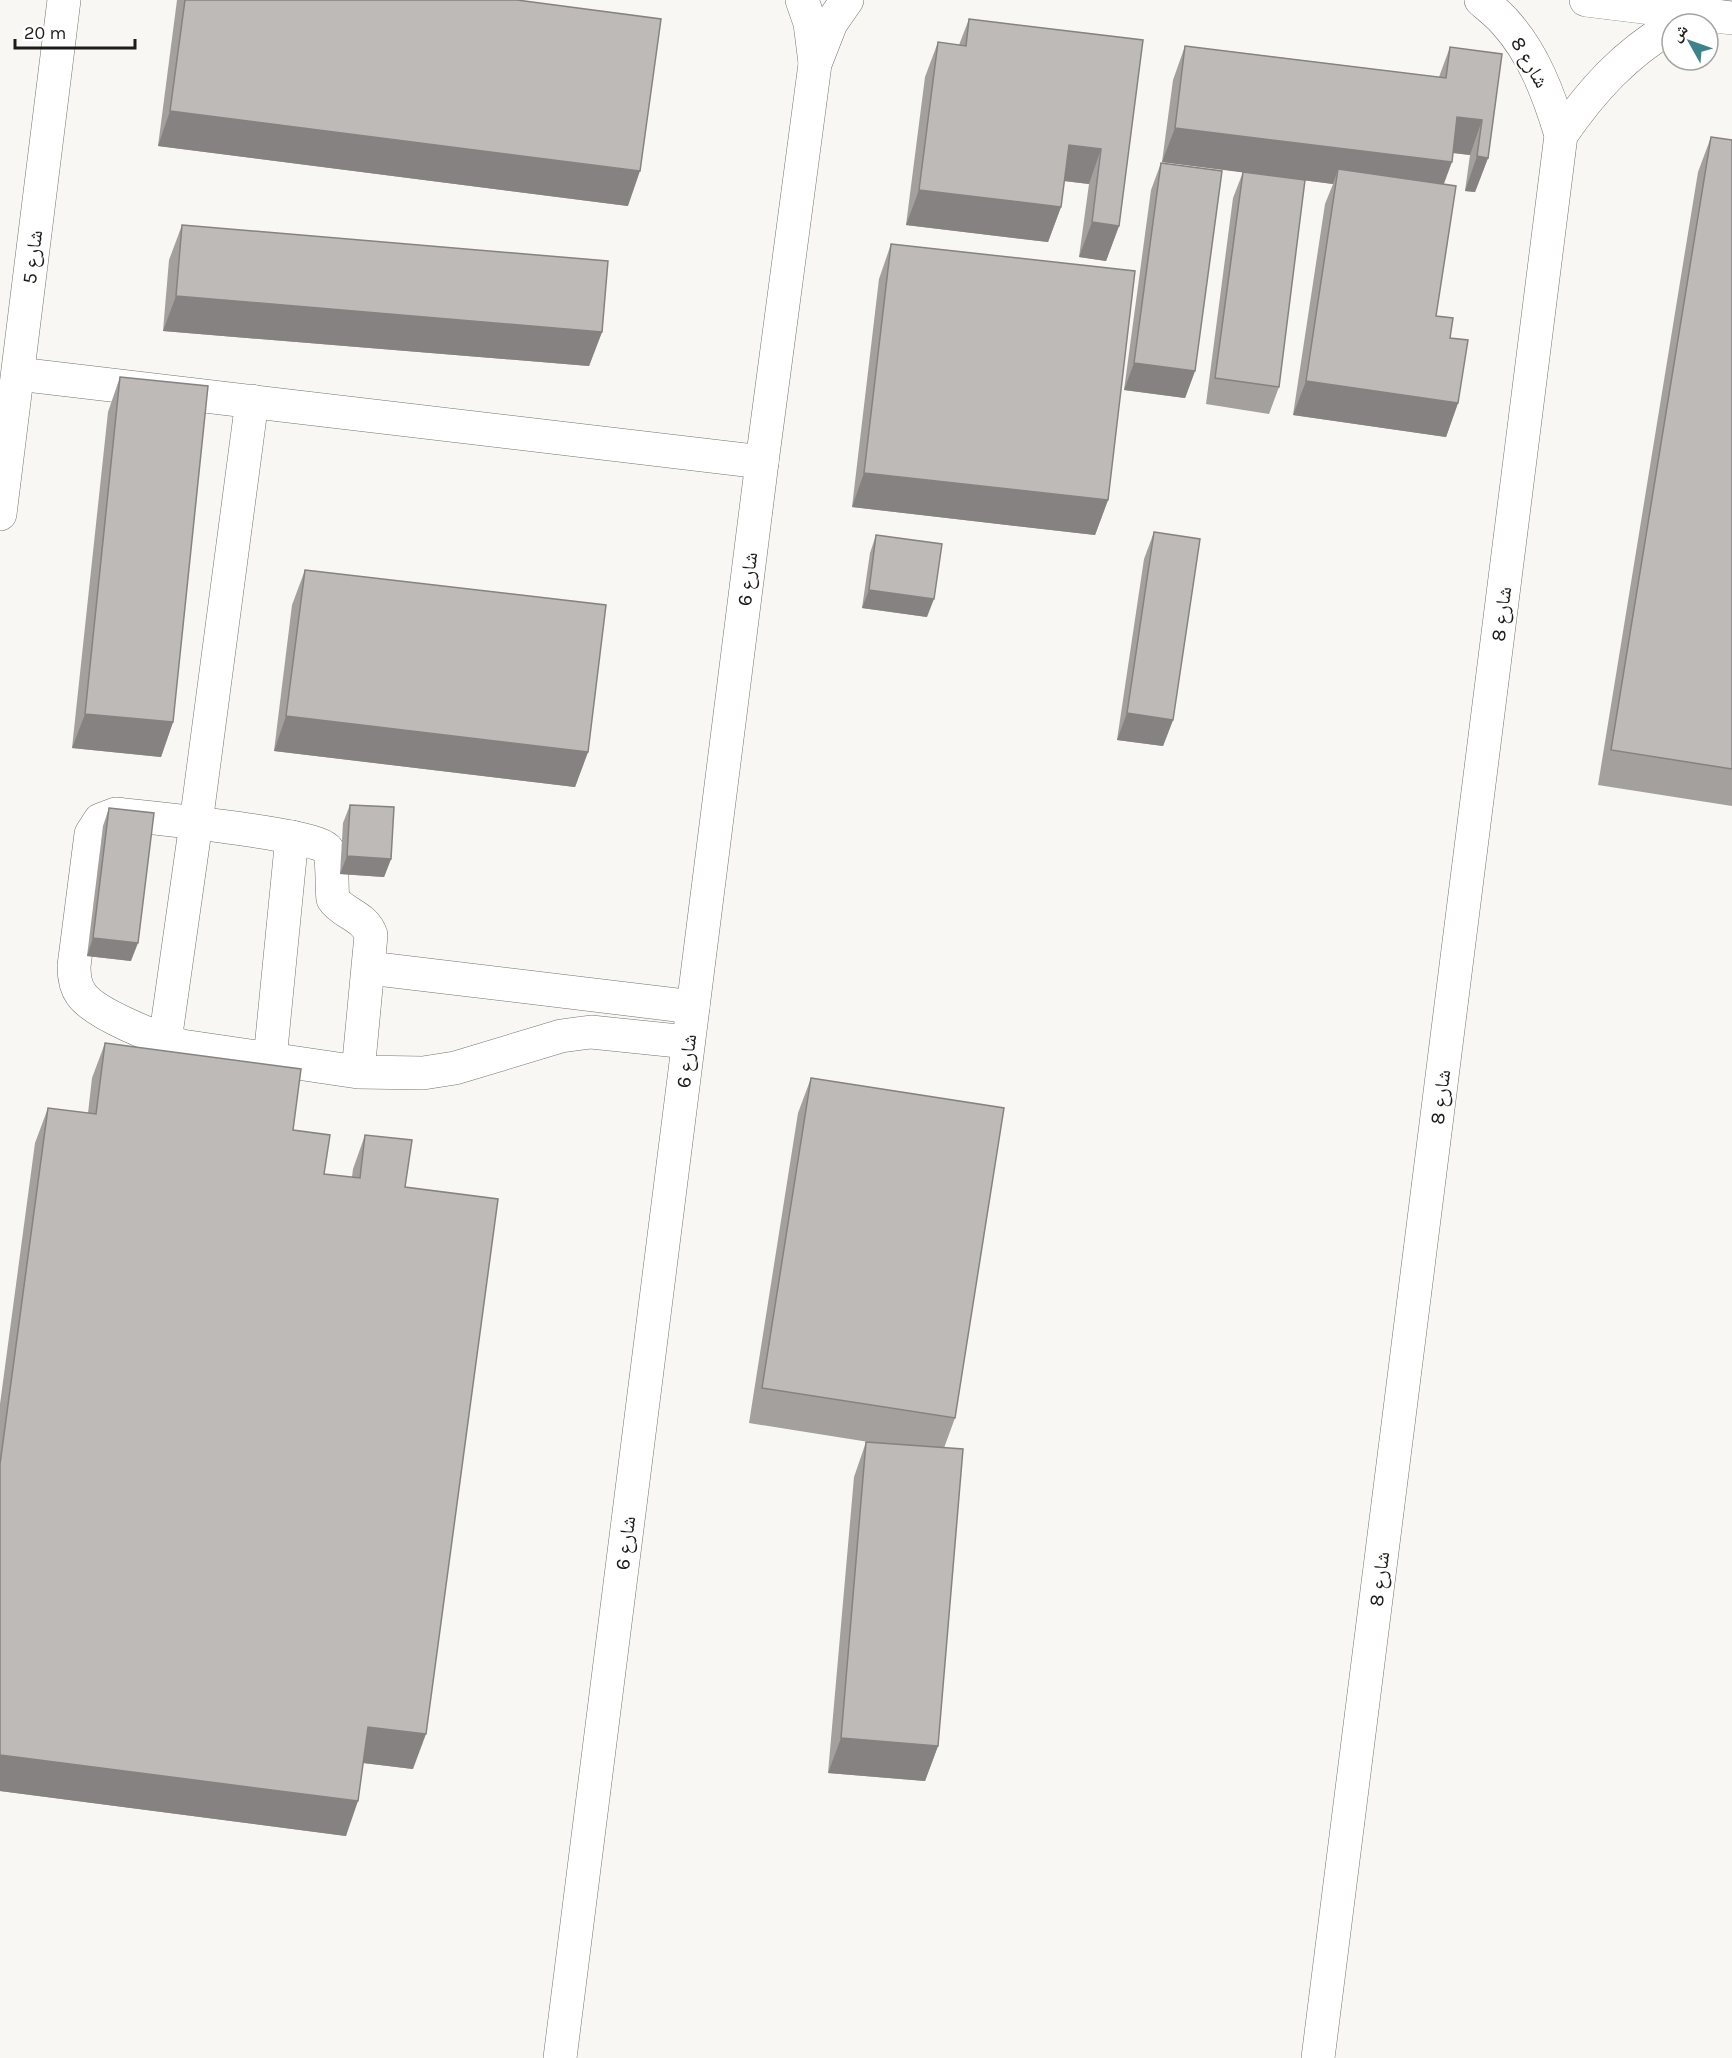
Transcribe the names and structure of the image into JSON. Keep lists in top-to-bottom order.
{
  "streets": {
    "street": ["شارع 8", "شارع 5", "شارع 6"]
  },
  "scale_bar": "20 m",
  "north": "top left"
}
